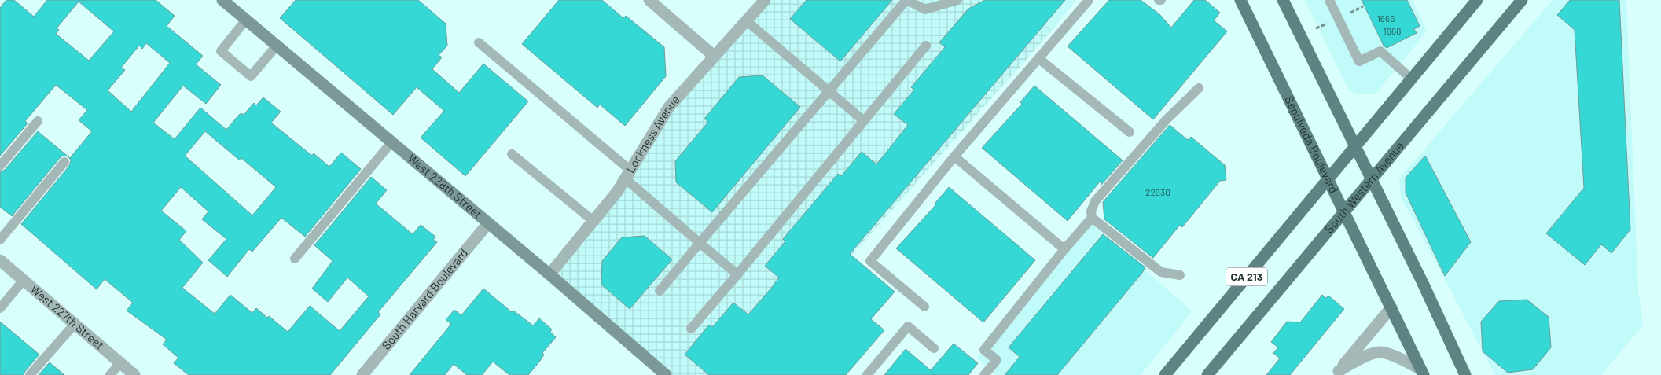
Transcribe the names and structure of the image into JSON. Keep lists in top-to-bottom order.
{
  "streets": {
    "main road": ["Sepulveda Boulevard", "South Western Avenue", "CA 213"],
    "street": [
      "Lockness Avenue",
      "West 228th Street",
      "South Harvard Boulevard",
      "West 227th Street"
    ]
  },
  "crossings": [
    ["Lockness Avenue", "West 228th Street"],
    ["Sepulveda Boulevard", "South Western Avenue"],
    ["Sepulveda Boulevard", "CA 213"],
    ["West 228th Street", "South Harvard Boulevard"]
  ],
  "house_numbers": ["1666", "1668", "22930"]
}
